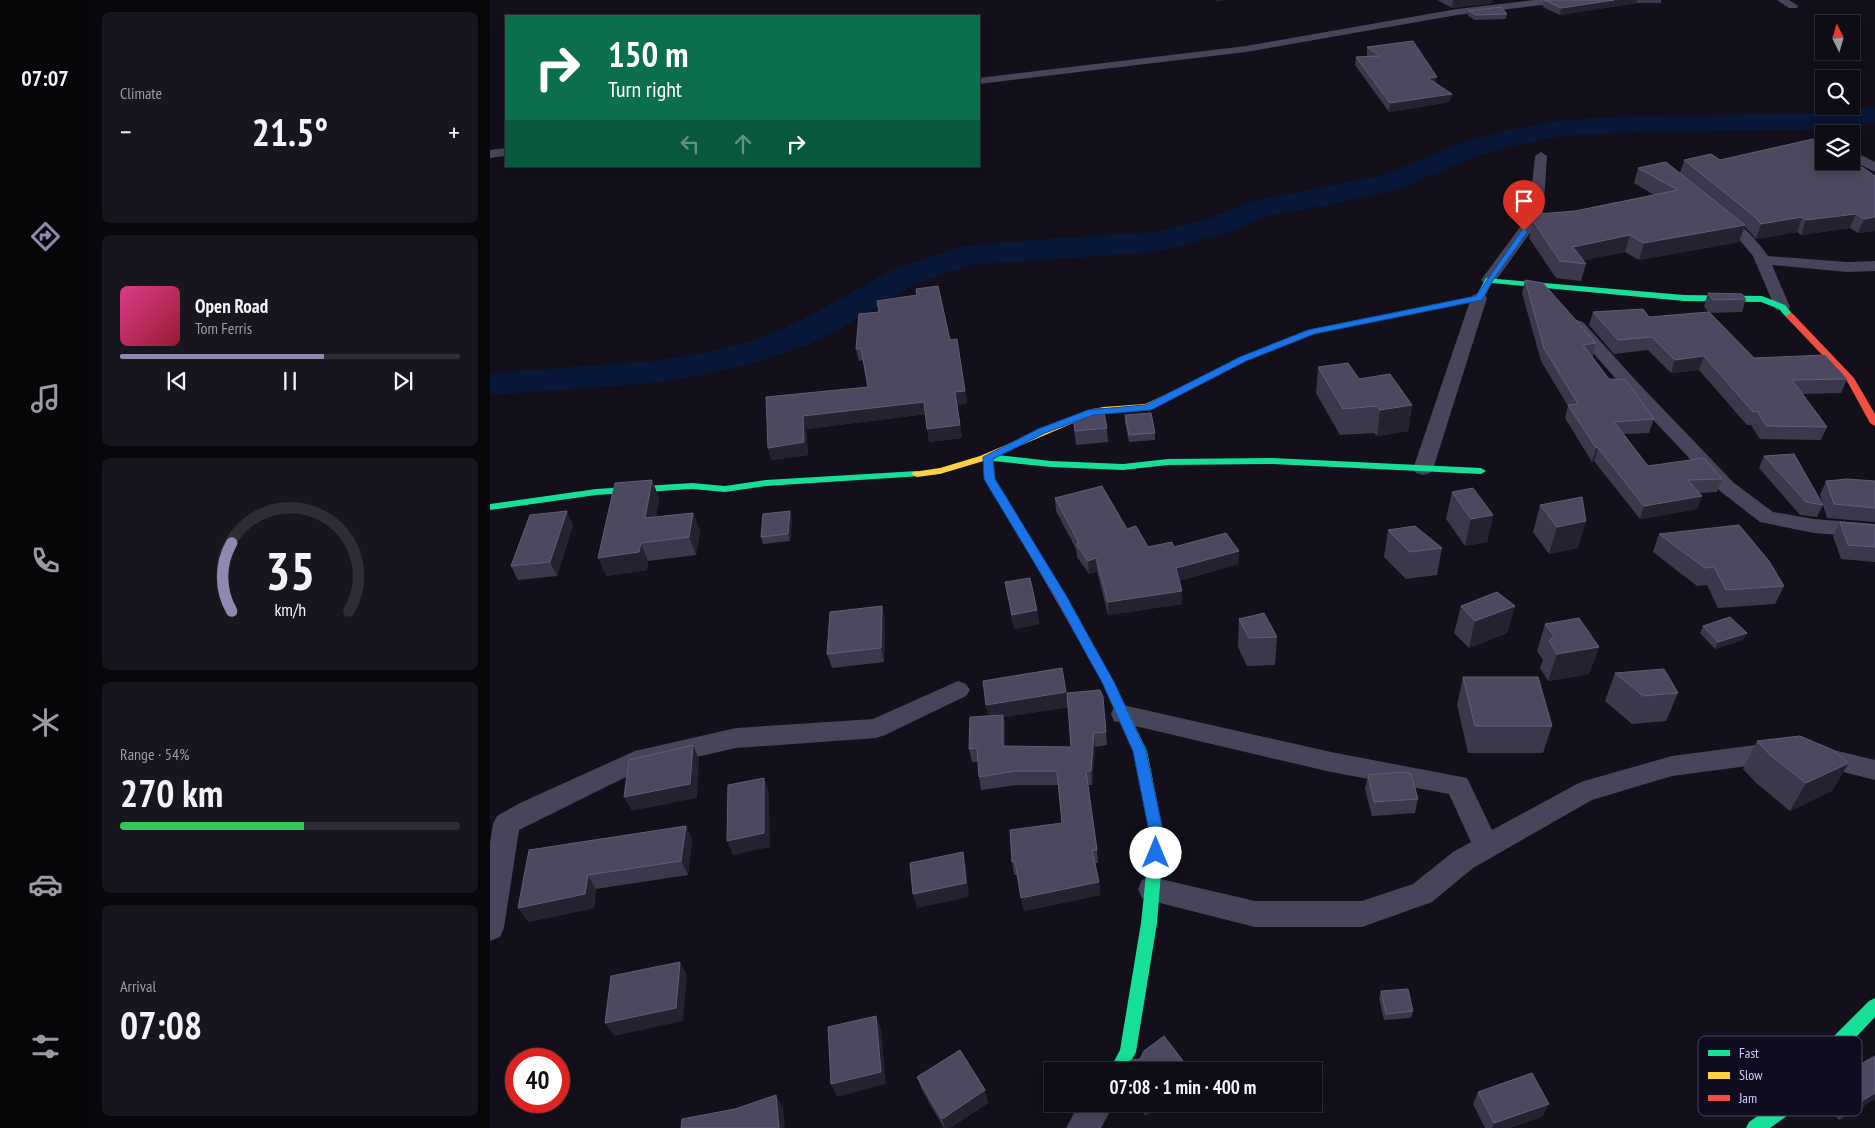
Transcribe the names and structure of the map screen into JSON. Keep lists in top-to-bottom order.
{
  "legend": ["Fast", "Slow", "Jam"],
  "north": "top",
  "page": {
    "tabs": "07:07",
    "tile": [
      "Climate",
      ["Range · 54%", "270 km"],
      ["Arrival", "07:08"]
    ],
    "turn": ["150 m", "Turn right"],
    "heat": ["−", "21.5°", "+"],
    "song": ["Open Road", "Tom Ferris"],
    "limit": "40",
    "trip": "07:08 · 1 min · 400 m",
    "gauge": ["35", "km/h"]
  }
}
